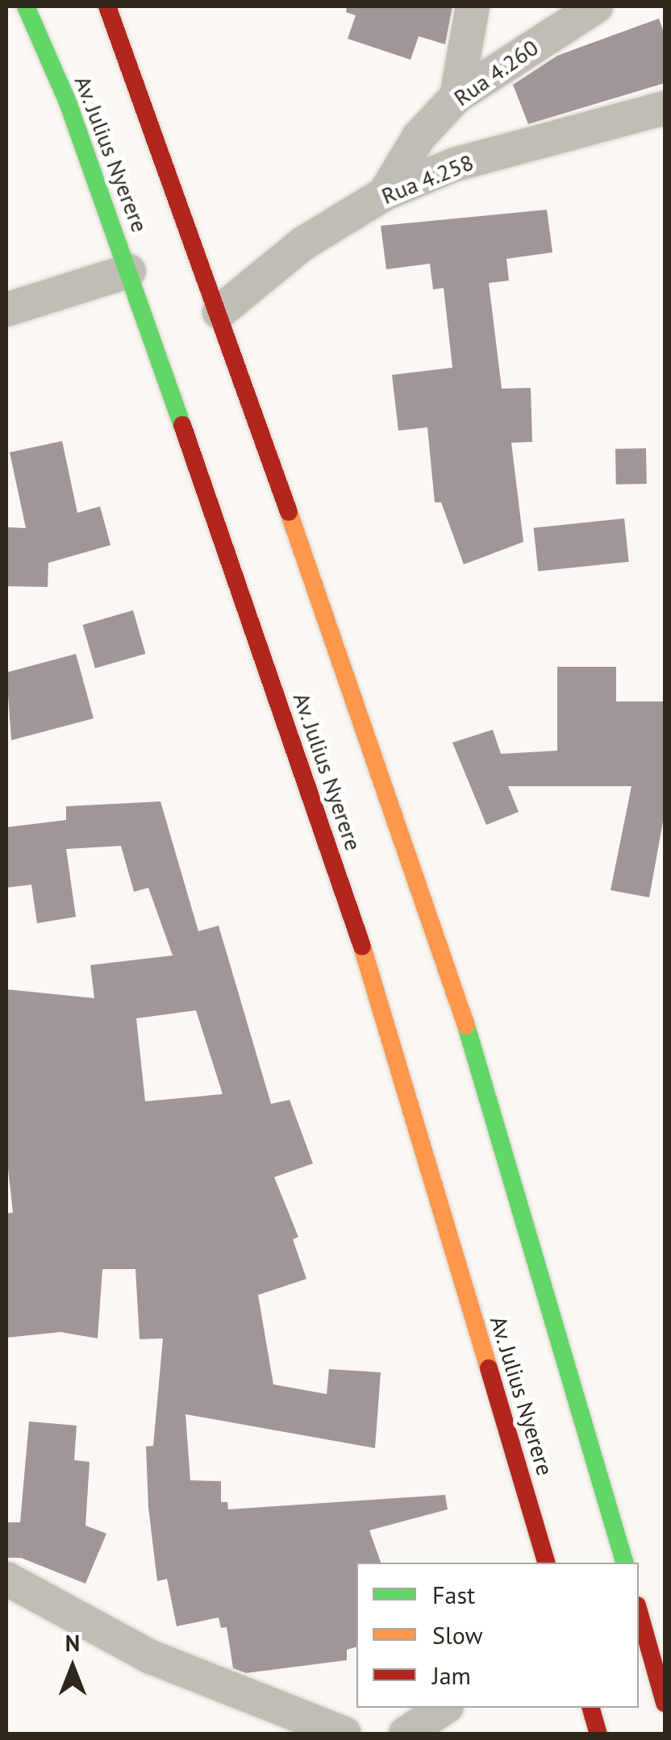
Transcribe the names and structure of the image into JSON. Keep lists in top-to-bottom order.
{
  "streets": {
    "main road": ["Av. Julius Nyerere"],
    "street": ["Rua 4.260", "Rua 4.258"]
  },
  "crossings": [
    ["Rua 4.260", "Rua 4.258"],
    ["Av. Julius Nyerere", "Rua 4.258"]
  ],
  "legend": ["Fast", "Slow", "Jam"],
  "north": "top"
}
